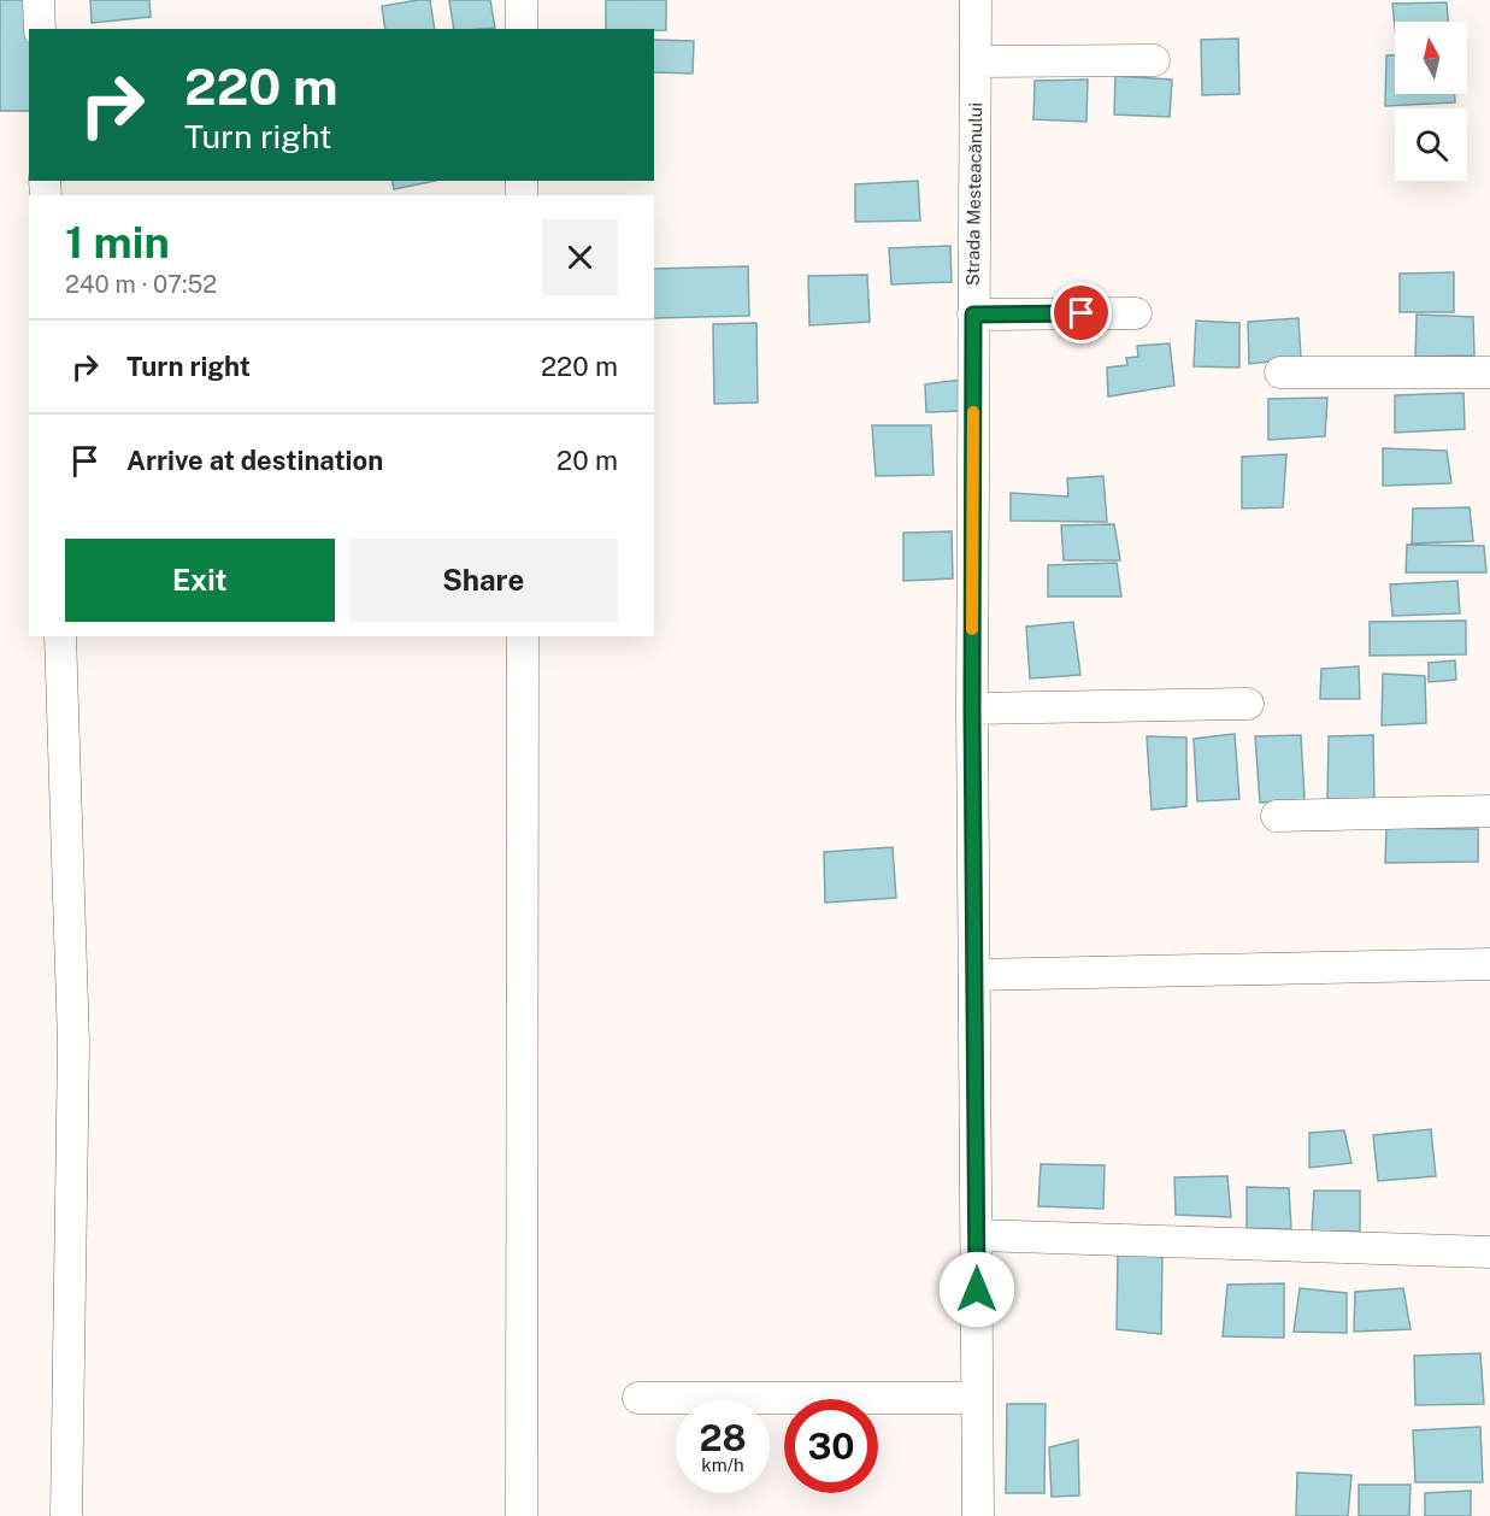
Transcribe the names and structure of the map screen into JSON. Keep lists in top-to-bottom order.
{
  "streets": {
    "street": ["Strada Mesteacănului"]
  },
  "north": "top",
  "page": {
    "turn": ["220 m", "Turn right"],
    "heading": ["1 min", "240 m · 07:52"],
    "list": [
      {
        "name": "Turn right",
        "value": "220 m"
      },
      {
        "name": "Arrive at destination",
        "value": "20 m"
      }
    ],
    "buttons": ["Exit", "Share"],
    "speed": "28 km/h",
    "limit": "30"
  }
}
